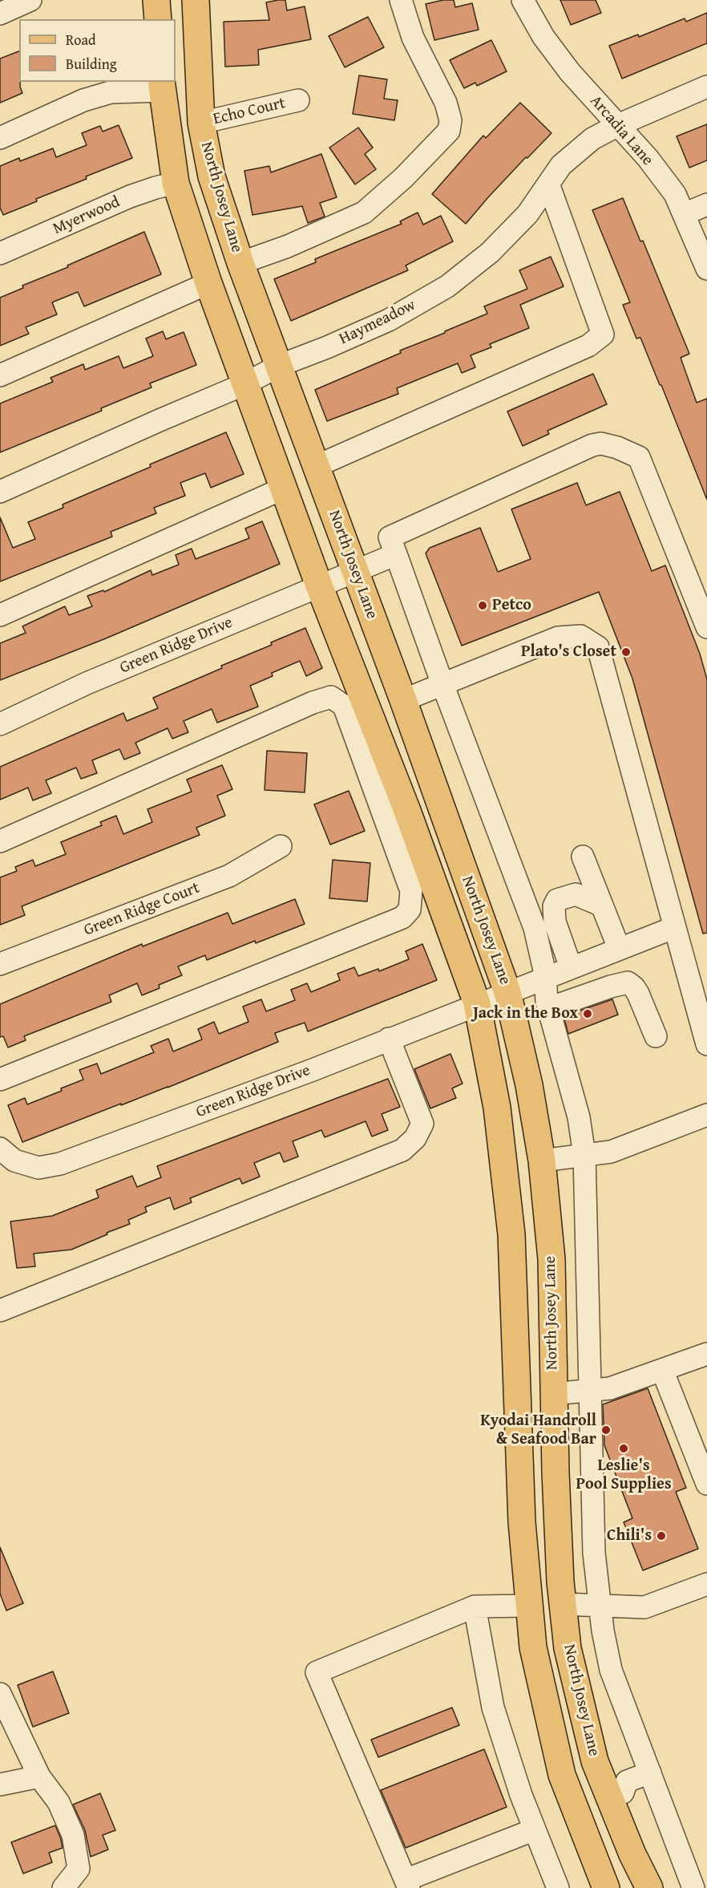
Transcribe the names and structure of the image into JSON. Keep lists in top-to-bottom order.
{
  "streets": {
    "main road": ["North Josey Lane"],
    "street": [
      "Echo Court",
      "Arcadia Lane",
      "Myerwood",
      "Haymeadow",
      "Green Ridge Drive",
      "Green Ridge Court"
    ]
  },
  "crossings": [
    ["Echo Court", "North Josey Lane"],
    ["Arcadia Lane", "Haymeadow"],
    ["North Josey Lane", "Myerwood"],
    ["North Josey Lane", "Haymeadow"],
    ["North Josey Lane", "Green Ridge Drive"]
  ],
  "places": [
    "Petco",
    "Plato's Closet",
    "Jack in the Box",
    "Kyodai Handroll & Seafood Bar",
    "Leslie's Pool Supplies",
    "Chili's"
  ],
  "legend": ["Road", "Building"]
}
